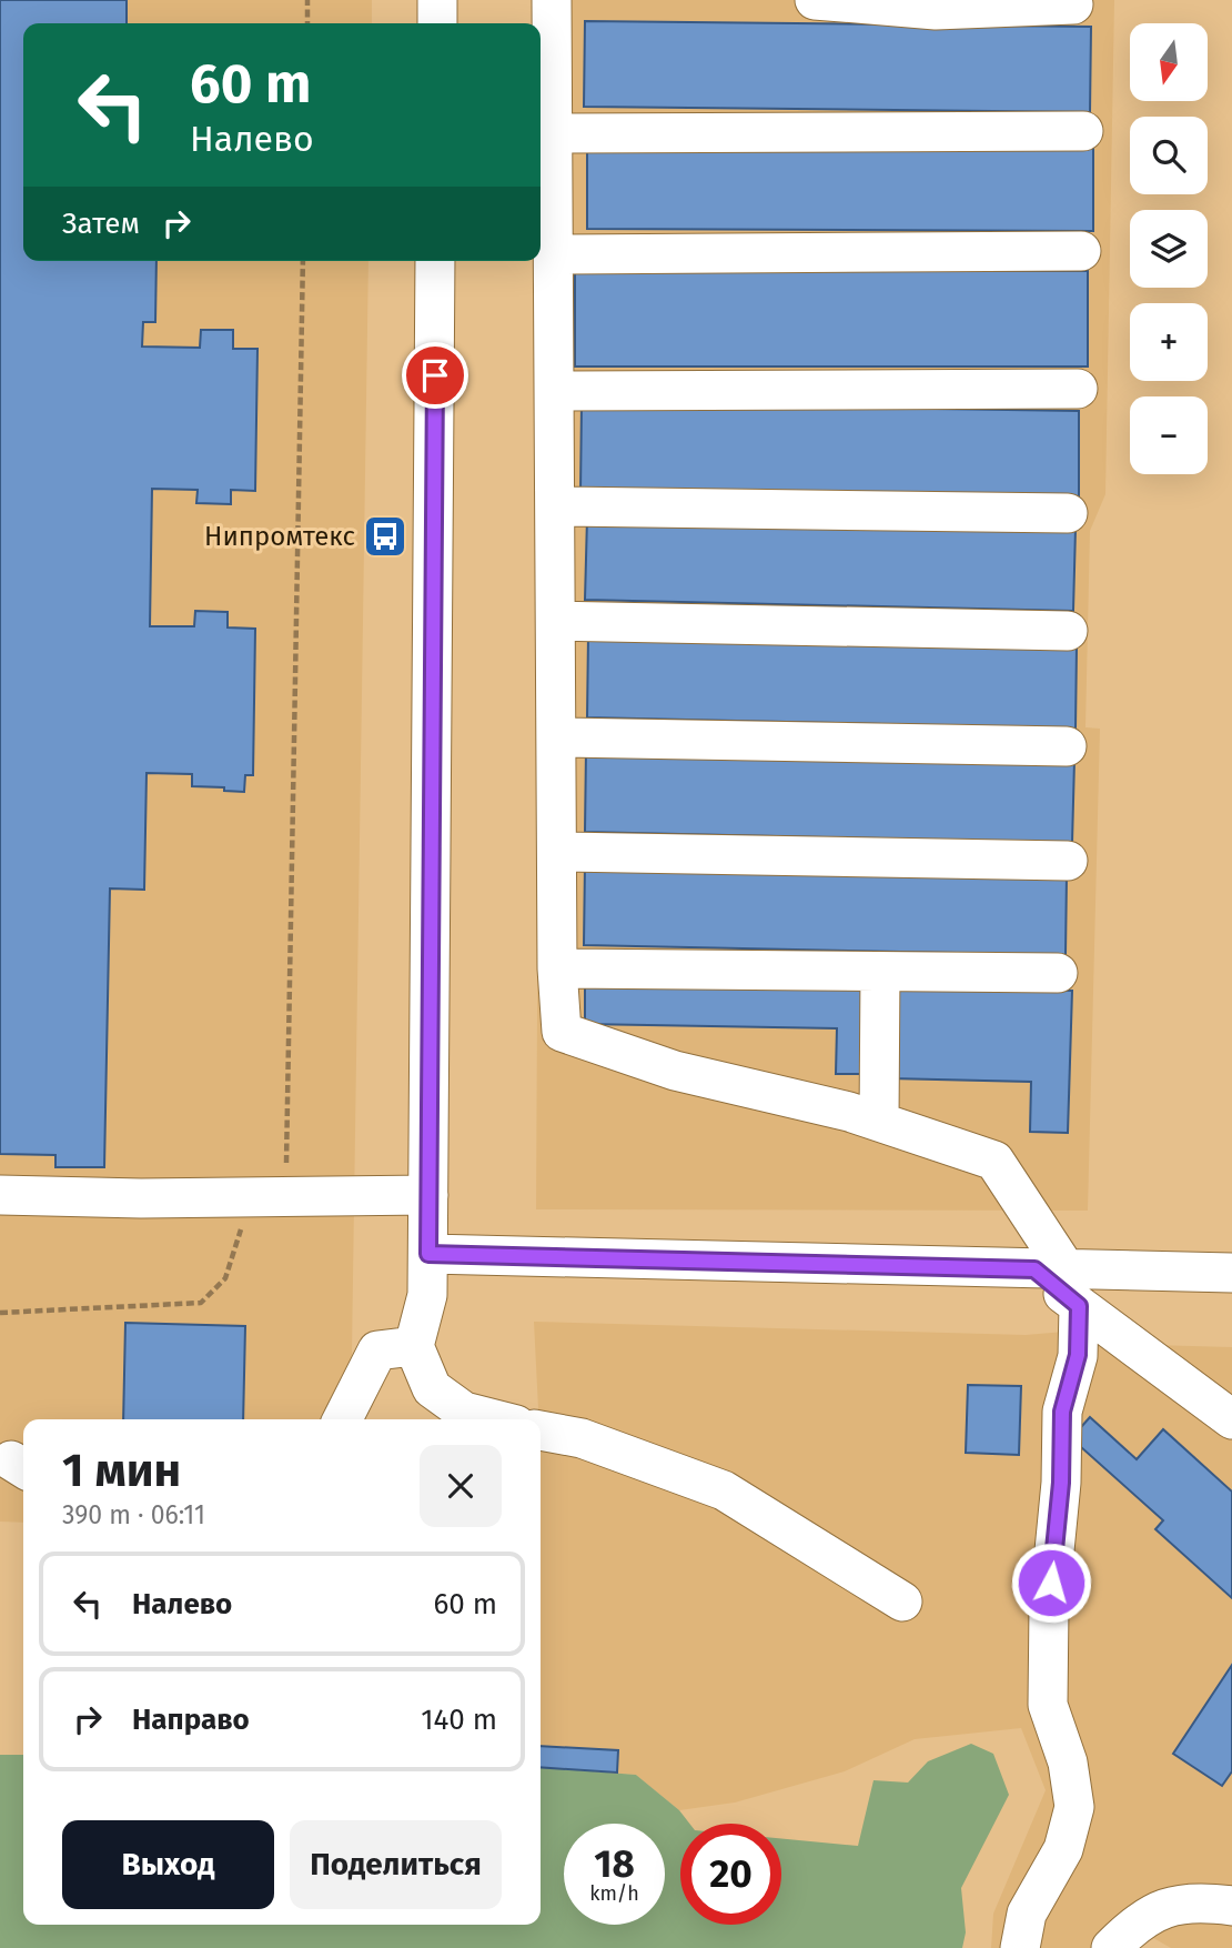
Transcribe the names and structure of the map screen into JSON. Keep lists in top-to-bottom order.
{
  "places": {
    "bus stop": ["Нипромтекс"]
  },
  "north": "bottom",
  "page": {
    "map_buttons": ["+", "−"],
    "turn": ["60 m", "Налево"],
    "then": "Затем",
    "heading": ["1 мин", "390 m · 06:11"],
    "list": [
      {
        "name": "Налево",
        "value": "60 m"
      },
      {
        "name": "Направо",
        "value": "140 m"
      }
    ],
    "buttons": ["Выход", "Поделиться"],
    "speed": "18 km/h",
    "limit": "20"
  }
}
